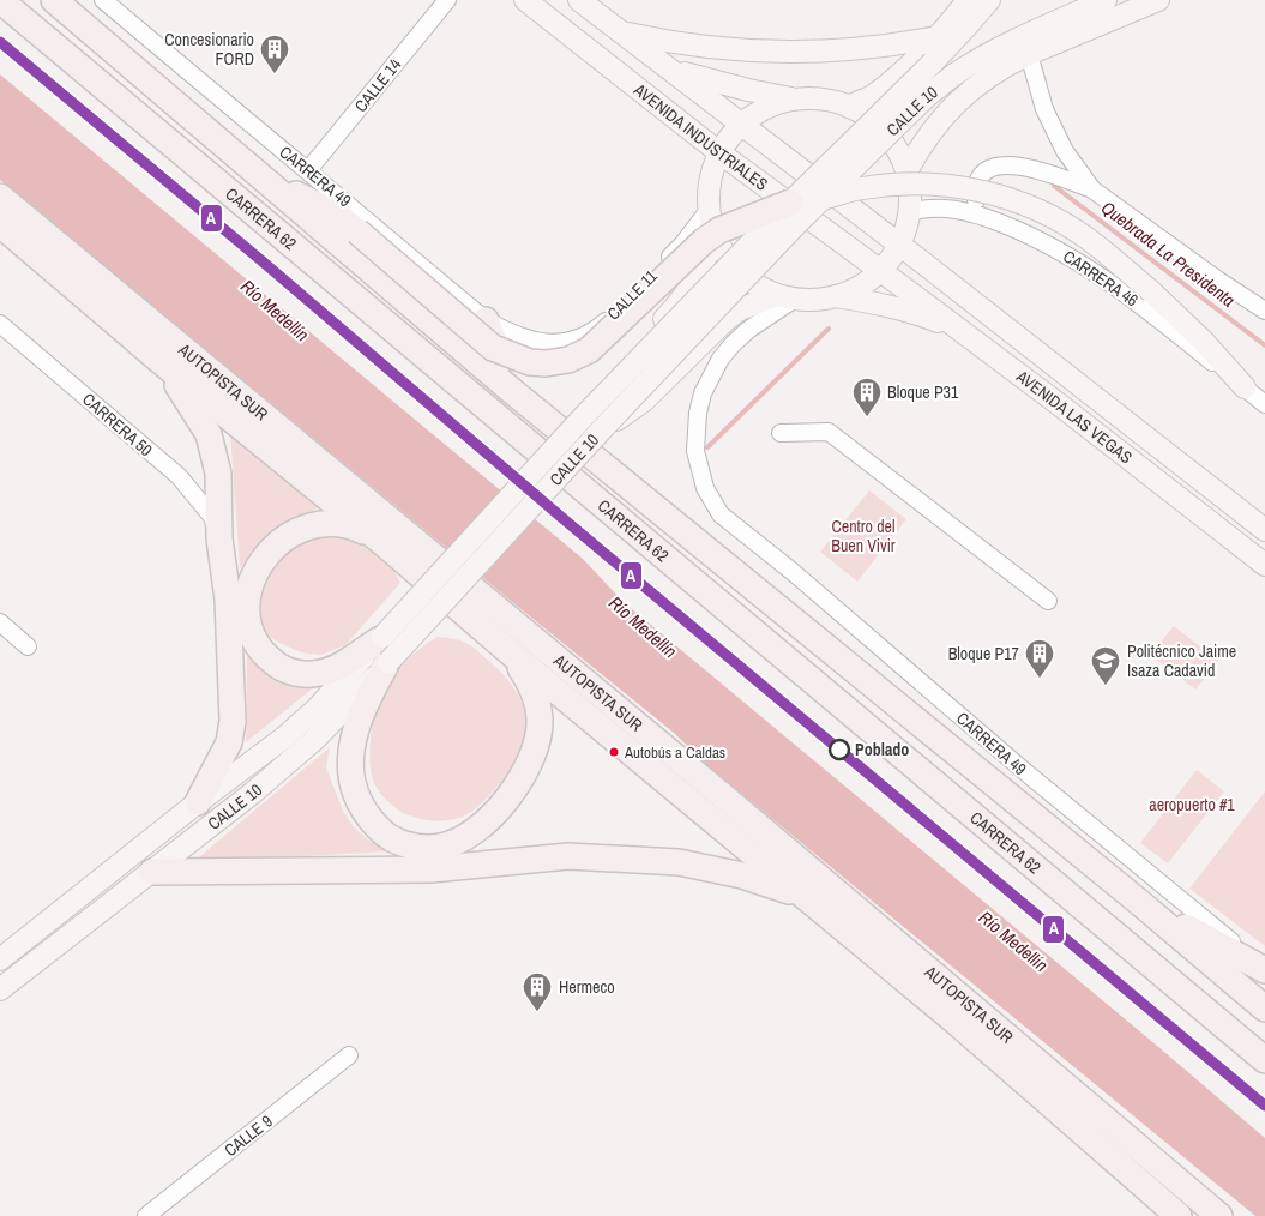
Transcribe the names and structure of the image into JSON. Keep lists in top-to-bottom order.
{
  "streets": {
    "highway": ["CARRERA 62", "AUTOPISTA SUR"],
    "main road": ["CALLE 10", "AVENIDA INDUSTRIALES", "AVENIDA LAS VEGAS"],
    "street": [
      "CALLE 14",
      "CARRERA 49",
      "CARRERA 46",
      "CALLE 11",
      "CARRERA 50",
      "CALLE 9"
    ]
  },
  "crossings": [
    ["CALLE 14", "CARRERA 49"],
    ["AVENIDA INDUSTRIALES", "AVENIDA LAS VEGAS"],
    ["CARRERA 49", "CALLE 11"]
  ],
  "water": ["Quebrada La Presidenta", "Río Medellín"],
  "parks": ["Centro del Buen Vivir", "aeropuerto #1"],
  "places": {
    "building": [
      "Concesionario FORD",
      "Bloque P31",
      "Bloque P17",
      "Hermeco"
    ],
    "school or university": ["Politécnico Jaime Isaza Cadavid"],
    "other": ["Poblado", "Autobús a Caldas"]
  },
  "lines": ["transit line A"]
}
